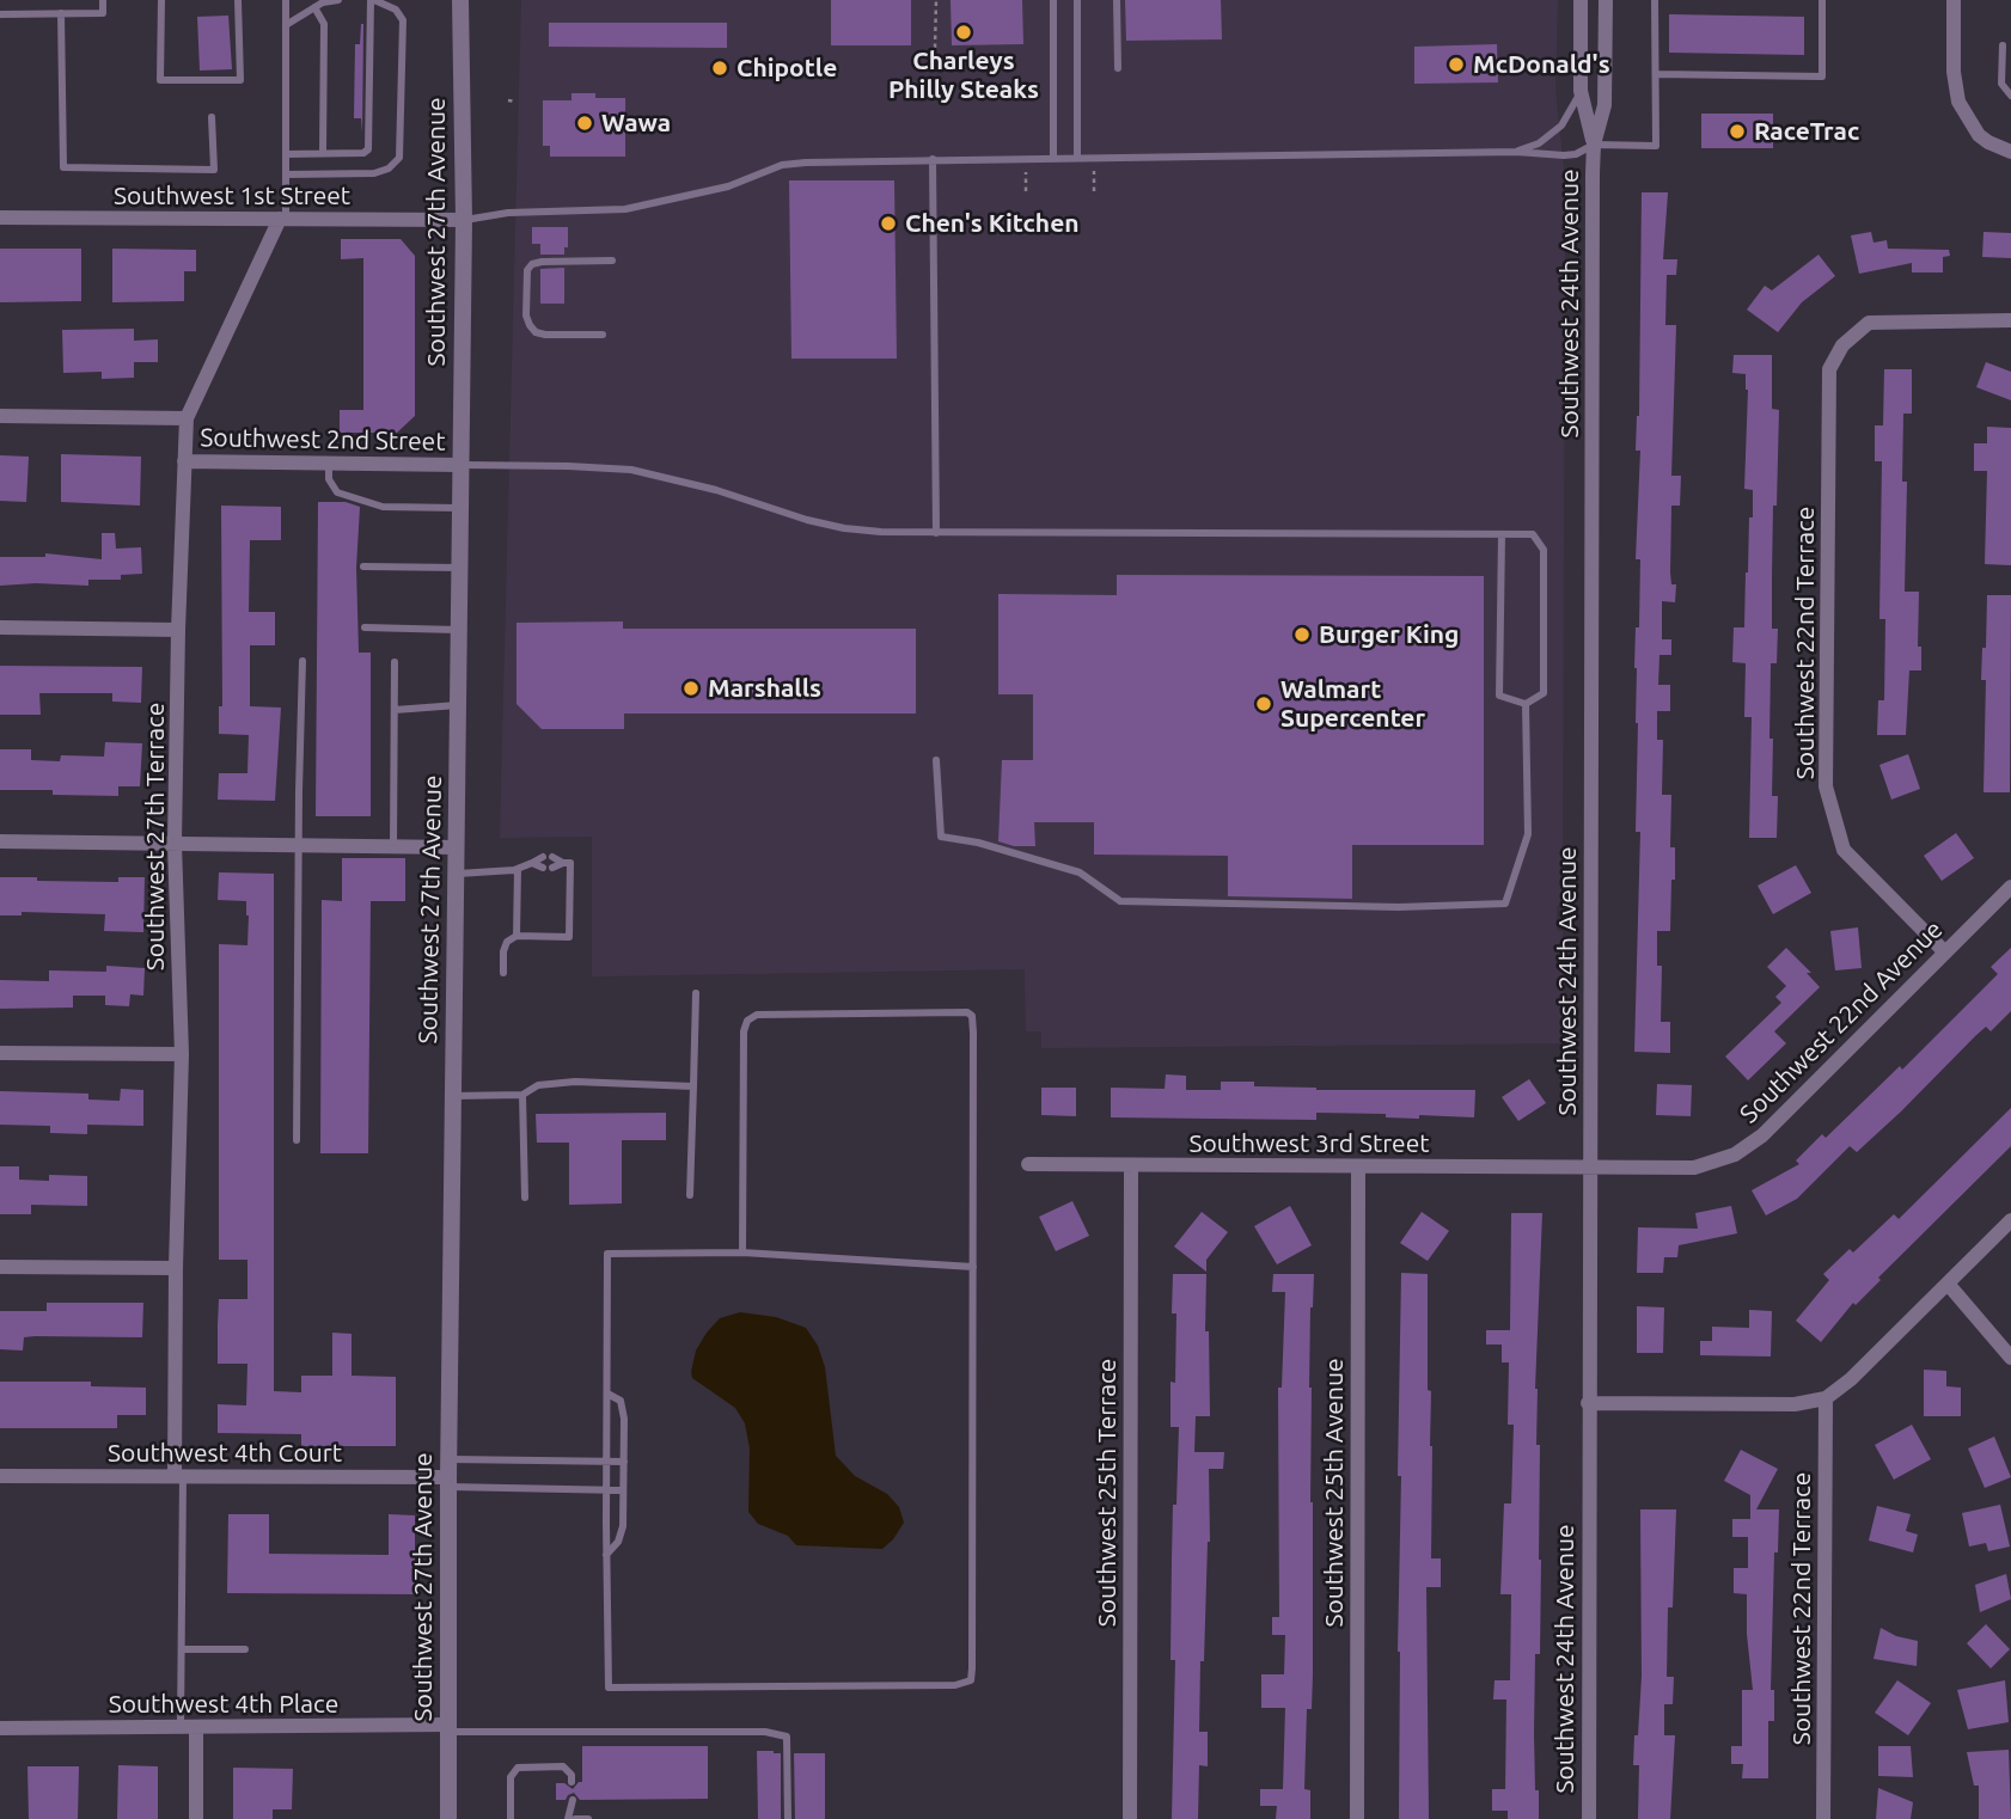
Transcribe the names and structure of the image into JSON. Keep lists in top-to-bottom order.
{
  "streets": {
    "street": [
      "Southwest 1st Street",
      "Southwest 27th Avenue",
      "Southwest 24th Avenue",
      "Southwest 2nd Street",
      "Southwest 22nd Terrace",
      "Southwest 27th Terrace",
      "Southwest 22nd Avenue",
      "Southwest 3rd Street",
      "Southwest 4th Court",
      "Southwest 25th Terrace",
      "Southwest 25th Avenue",
      "Southwest 4th Place"
    ]
  },
  "crossings": [
    ["Southwest 1st Street", "Southwest 27th Avenue"],
    ["Southwest 1st Street", "Southwest 27th Terrace"],
    ["Southwest 27th Avenue", "Southwest 2nd Street"],
    ["Southwest 27th Avenue", "Southwest 4th Court"],
    ["Southwest 27th Avenue", "Southwest 4th Place"],
    ["Southwest 24th Avenue", "Southwest 22nd Avenue"],
    ["Southwest 24th Avenue", "Southwest 3rd Street"],
    ["Southwest 2nd Street", "Southwest 27th Terrace"],
    ["Southwest 22nd Terrace", "Southwest 22nd Avenue"],
    ["Southwest 27th Terrace", "Southwest 4th Court"],
    ["Southwest 22nd Avenue", "Southwest 3rd Street"],
    ["Southwest 3rd Street", "Southwest 25th Terrace"],
    ["Southwest 3rd Street", "Southwest 25th Avenue"]
  ],
  "places": [
    "Charleys Philly Steaks",
    "McDonald's",
    "Chipotle",
    "Wawa",
    "RaceTrac",
    "Chen's Kitchen",
    "Burger King",
    "Marshalls",
    "Walmart Supercenter"
  ]
}
